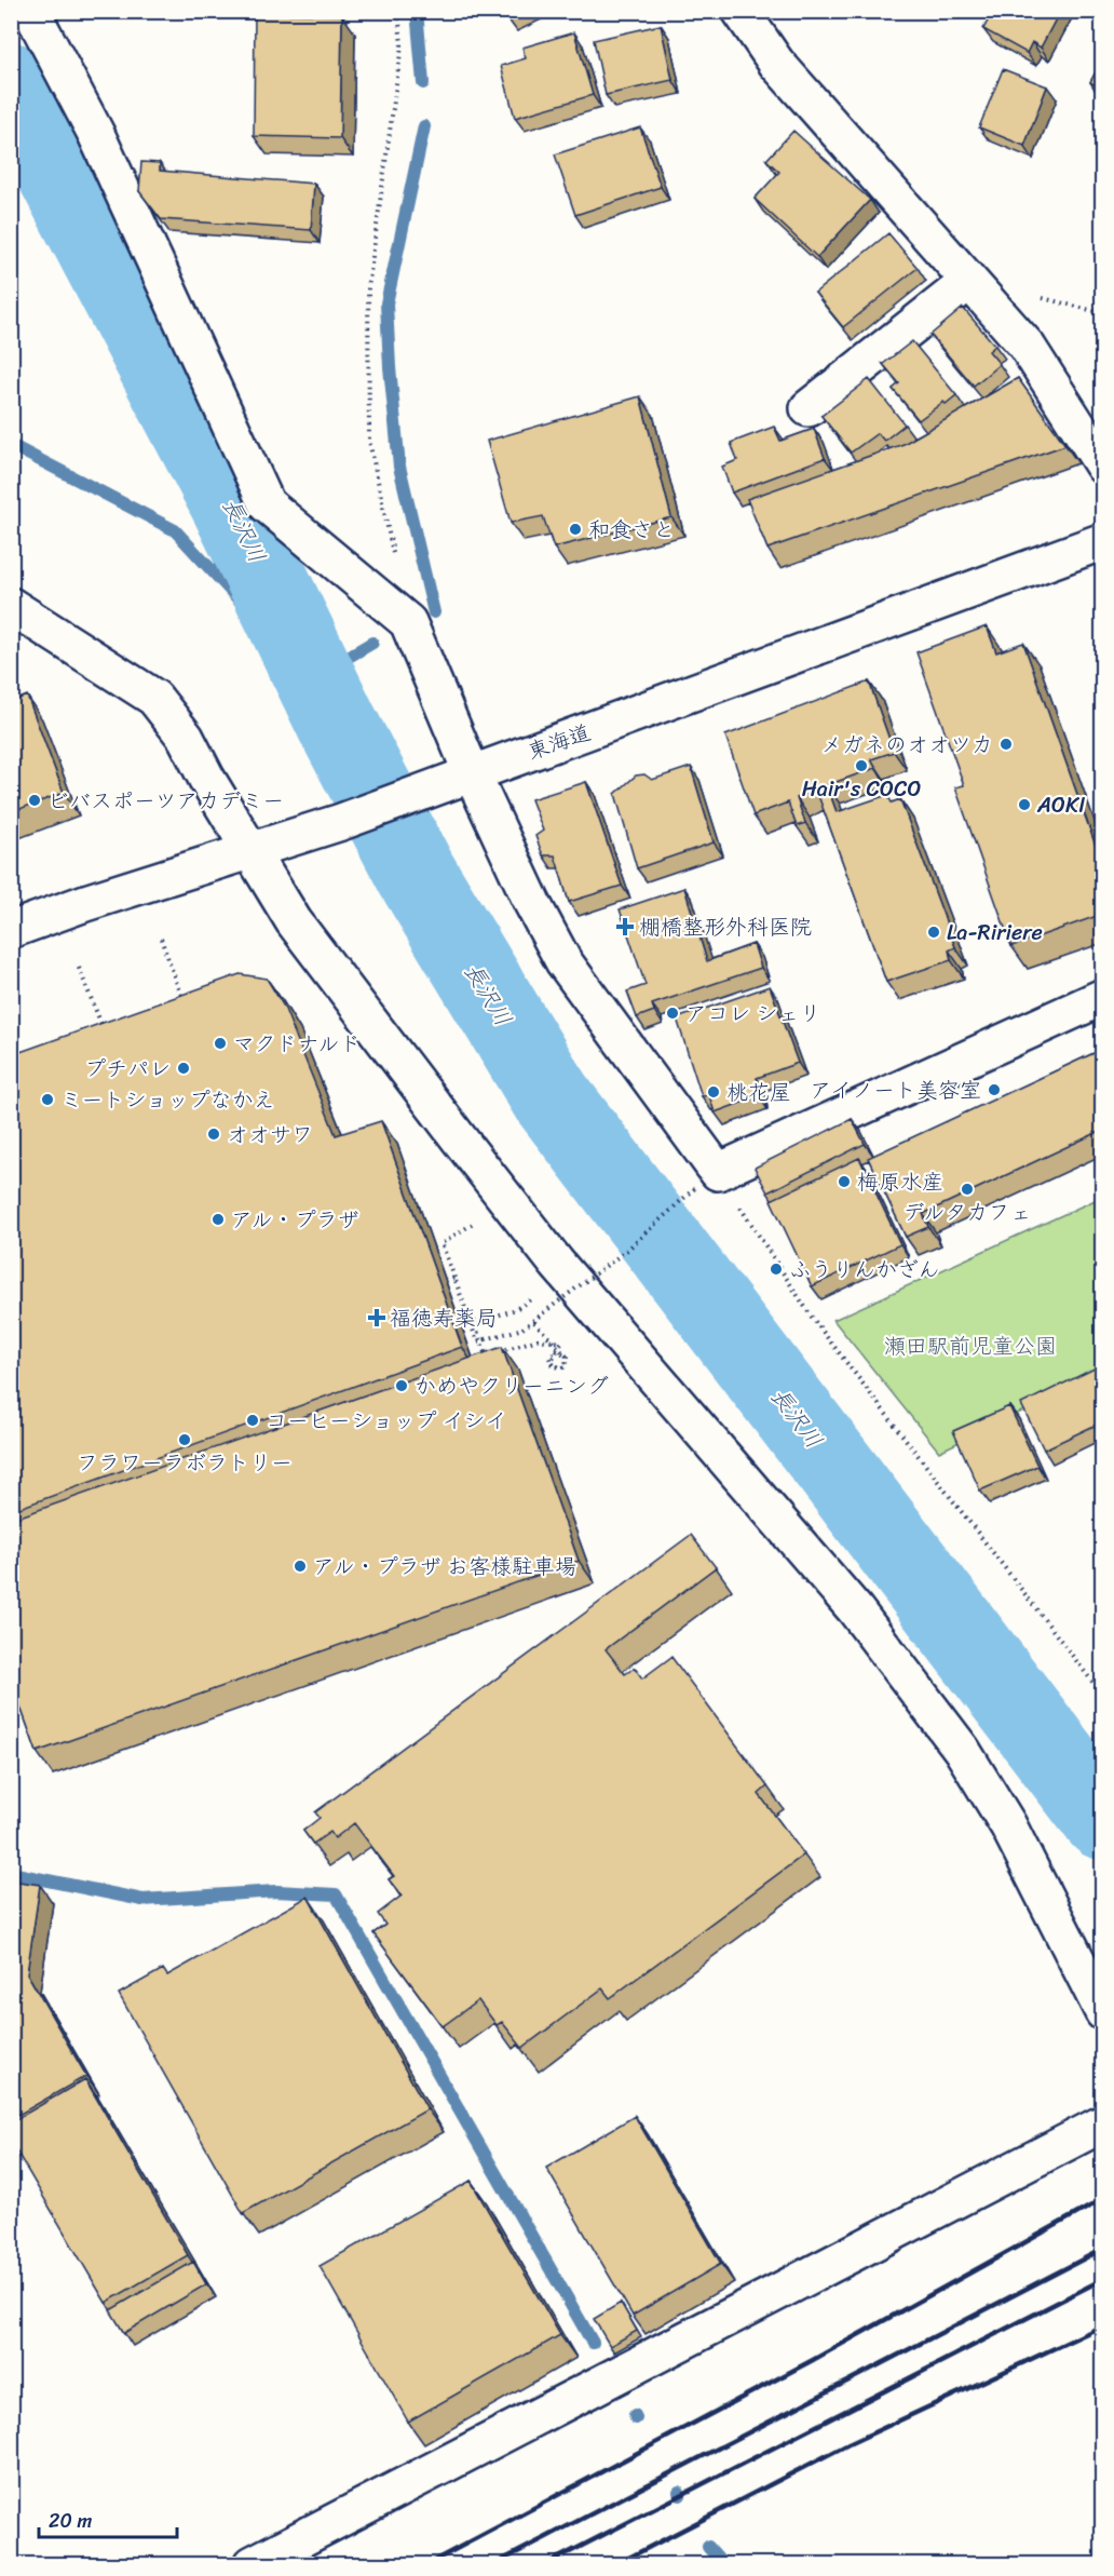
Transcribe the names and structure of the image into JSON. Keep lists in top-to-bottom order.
{
  "streets": {
    "main road": ["東海道"]
  },
  "water": ["長沢川"],
  "parks": ["瀬田駅前児童公園"],
  "places": {
    "other": [
      "和食さと",
      "メガネのオオツカ",
      "Hair's COCO",
      "ビバスポーツアカデミー",
      "AOKI",
      "La-Ririere",
      "アコレ シェリ",
      "マクドナルド",
      "プチパレ",
      "アイノート美容室",
      "桃花屋",
      "ミートショップなかえ",
      "オオサワ",
      "梅原水産",
      "デルタカフェ",
      "アル・プラザ",
      "ふうりんかざん",
      "かめやクリーニング",
      "コーヒーショップ イシイ",
      "フラワーラボラトリー",
      "アル・プラザ お客様駐車場"
    ],
    "health": ["棚橋整形外科医院", "福徳寿薬局"]
  },
  "scale_bar": "20 m"
}
